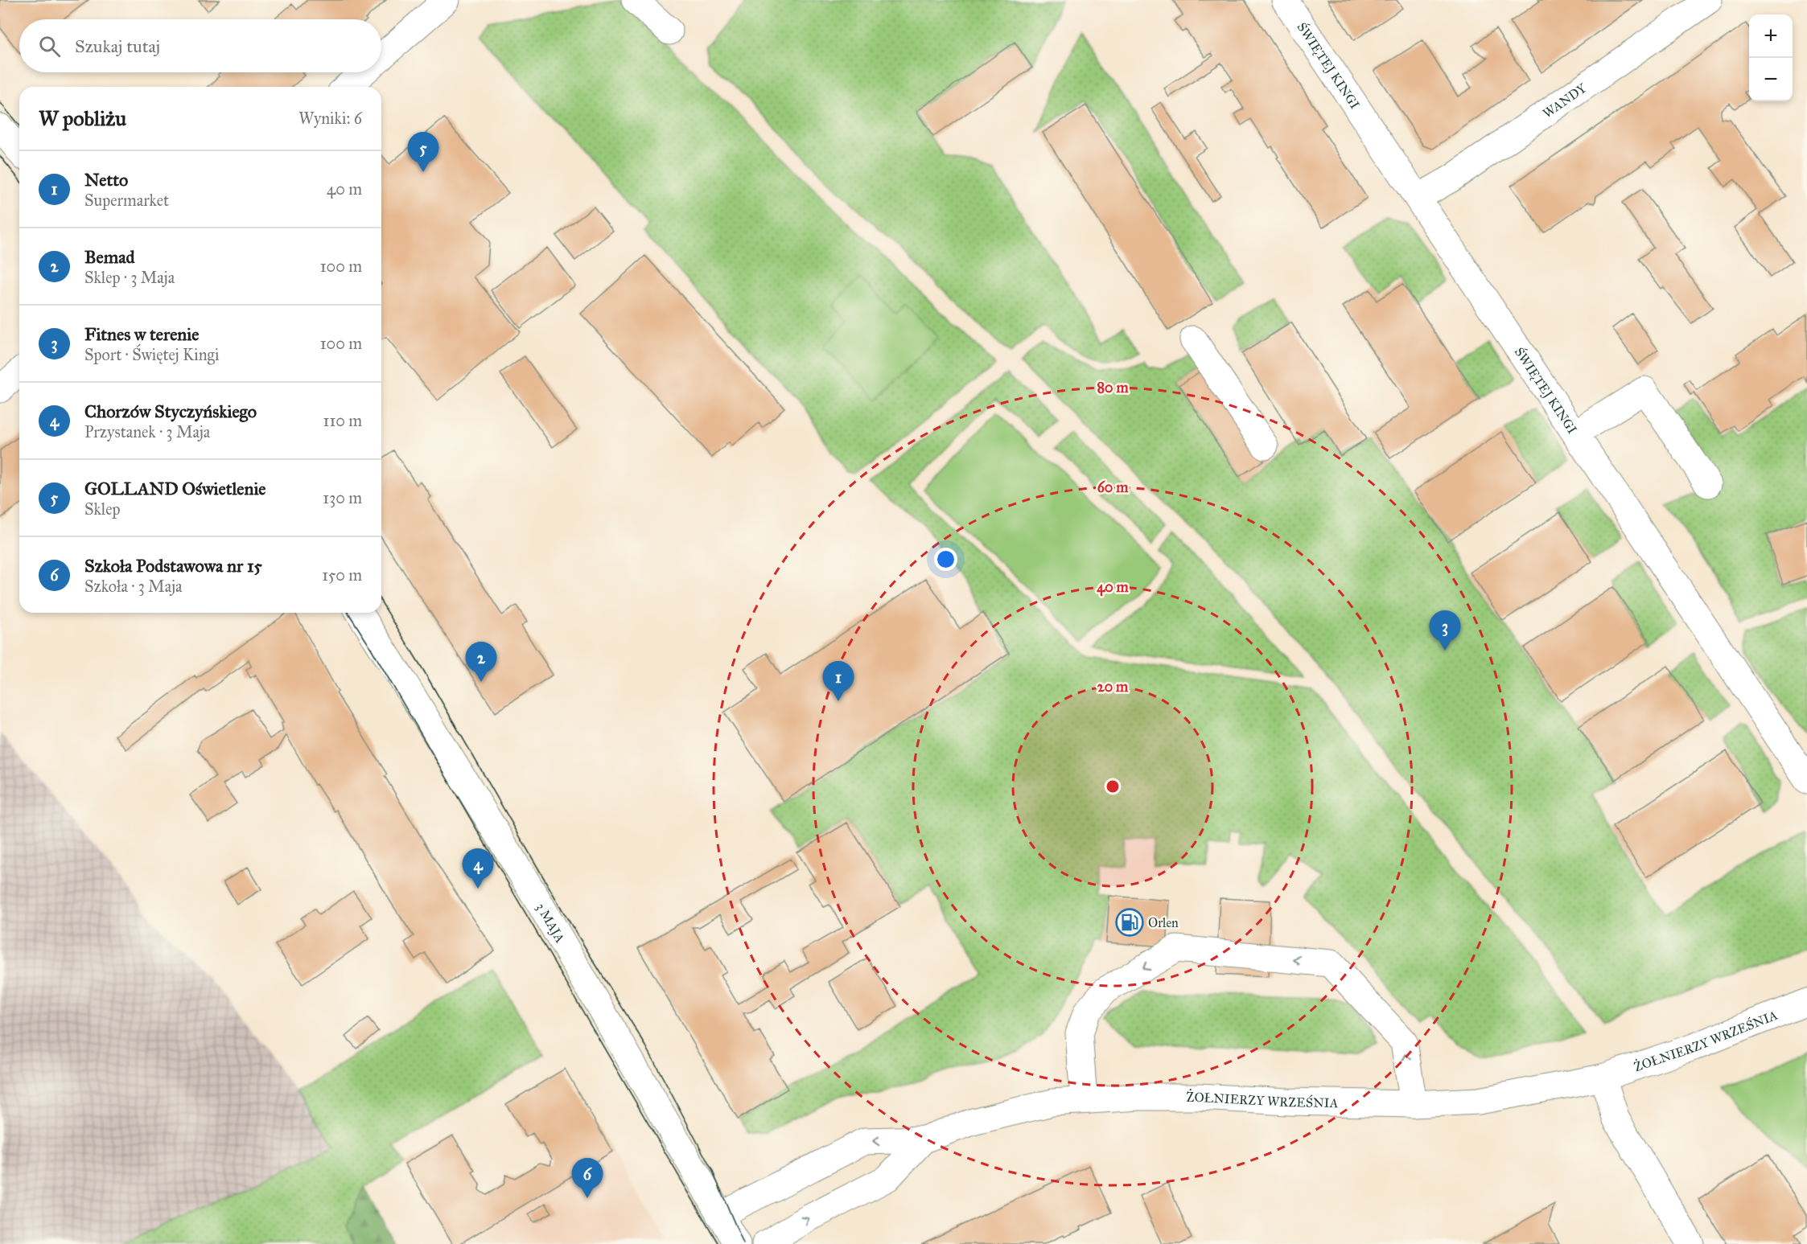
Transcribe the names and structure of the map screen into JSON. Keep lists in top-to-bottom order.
{
  "streets": {
    "main road": [
      "ŚWIĘTEJ KINGI",
      "WANDY",
      "3 MAJA",
      "ŻOŁNIERZY WRZEŚNIA"
    ]
  },
  "crossings": [
    ["ŚWIĘTEJ KINGI", "WANDY"],
    ["3 MAJA", "ŻOŁNIERZY WRZEŚNIA"]
  ],
  "places": {
    "fuel station": ["Orlen"]
  },
  "page": {
    "map_buttons": ["+", "−"],
    "search": "Szukaj tutaj",
    "heading": ["W pobliżu", "Wyniki: 6"],
    "pins": [
      "5",
      "3",
      "2",
      "1",
      "4",
      "6"
    ],
    "list": [
      {
        "mark": "1",
        "name": "Netto",
        "note": "Supermarket",
        "value": "40 m"
      },
      {
        "mark": "2",
        "name": "Bemad",
        "note": "Sklep · 3 Maja",
        "value": "100 m"
      },
      {
        "mark": "3",
        "name": "Fitnes w terenie",
        "note": "Sport · Świętej Kingi",
        "value": "100 m"
      },
      {
        "mark": "4",
        "name": "Chorzów Styczyńskiego",
        "note": "Przystanek · 3 Maja",
        "value": "110 m"
      },
      {
        "mark": "5",
        "name": "GOLLAND Oświetlenie",
        "note": "Sklep",
        "value": "130 m"
      },
      {
        "mark": "6",
        "name": "Szkoła Podstawowa nr 15",
        "note": "Szkoła · 3 Maja",
        "value": "150 m"
      }
    ]
  },
  "rings": [
    "80 m",
    "60 m",
    "40 m",
    "20 m"
  ]
}
